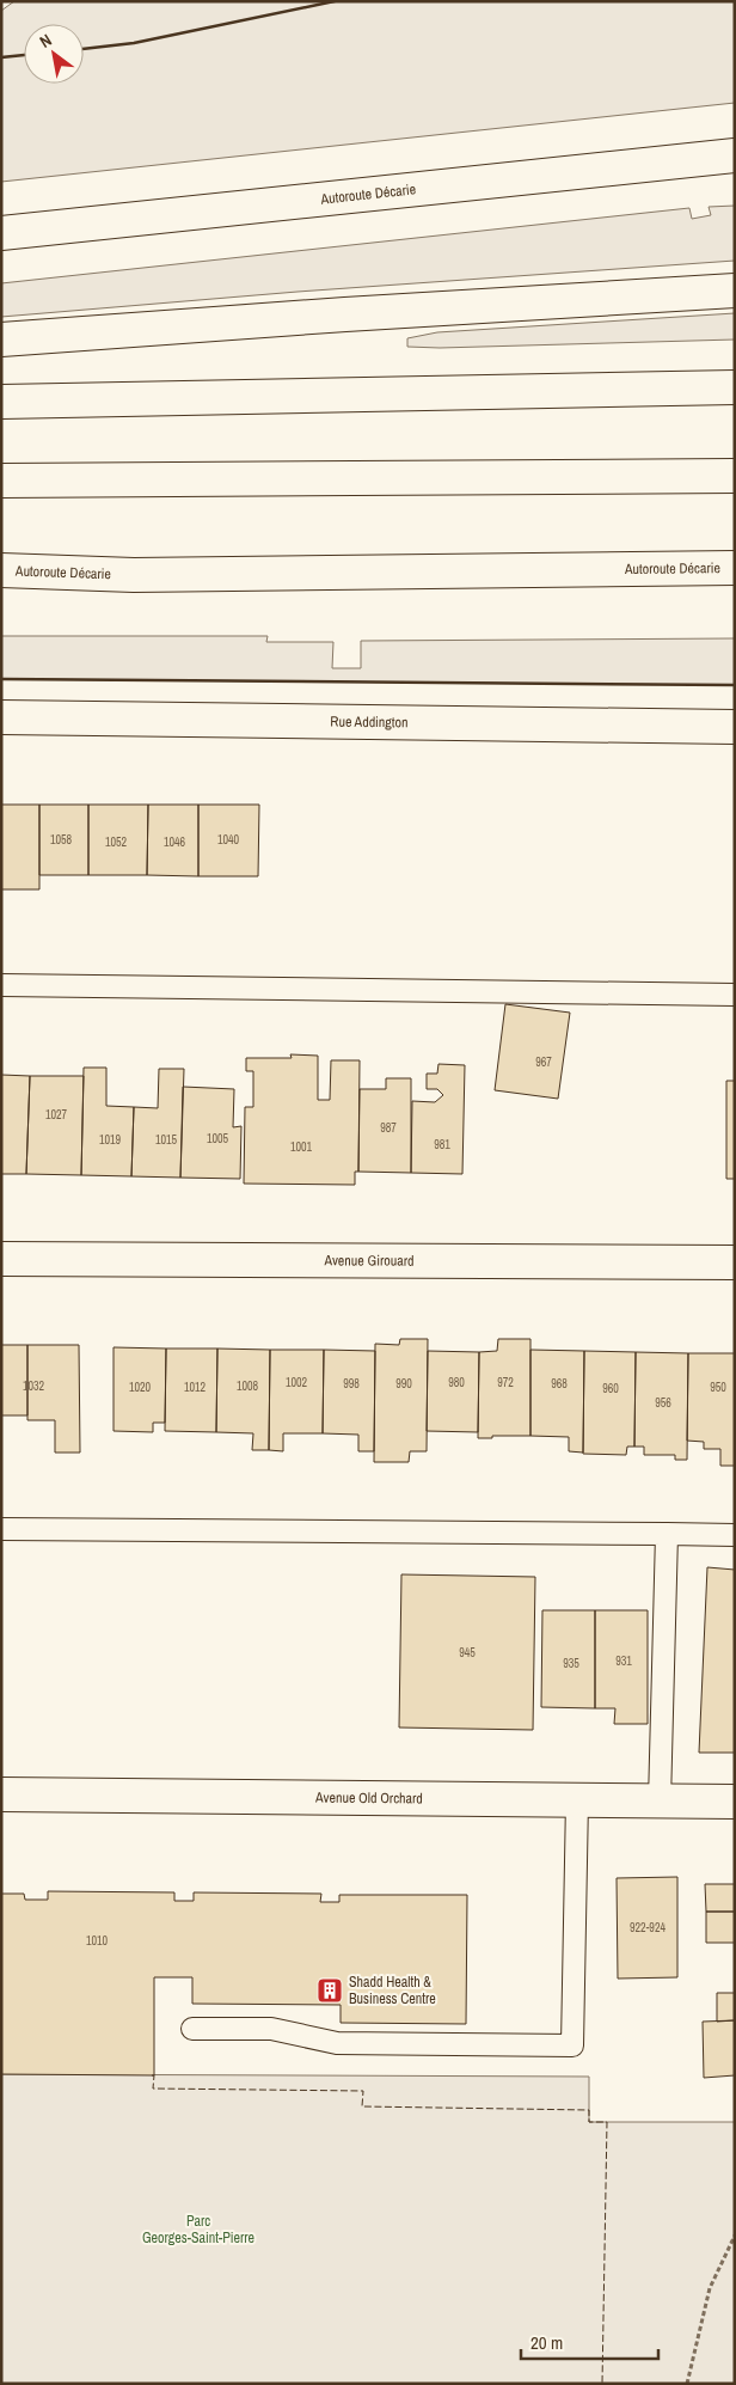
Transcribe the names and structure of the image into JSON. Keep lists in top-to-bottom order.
{
  "streets": {
    "main road": [
      "Autoroute Décarie",
      "Rue Addington",
      "Avenue Girouard",
      "Avenue Old Orchard"
    ]
  },
  "parks": ["Parc Georges-Saint-Pierre"],
  "places": {
    "building": ["Shadd Health & Business Centre"]
  },
  "house_numbers": [
    "1058",
    "1040",
    "1052",
    "1046",
    "967",
    "1027",
    "987",
    "1005",
    "1019",
    "1015",
    "981",
    "1001",
    "1002",
    "980",
    "972",
    "998",
    "990",
    "968",
    "1032",
    "1008",
    "1020",
    "1012",
    "950",
    "960",
    "956",
    "945",
    "931",
    "935",
    "922-924",
    "1010"
  ],
  "scale_bar": "20 m",
  "north": "top left"
}
